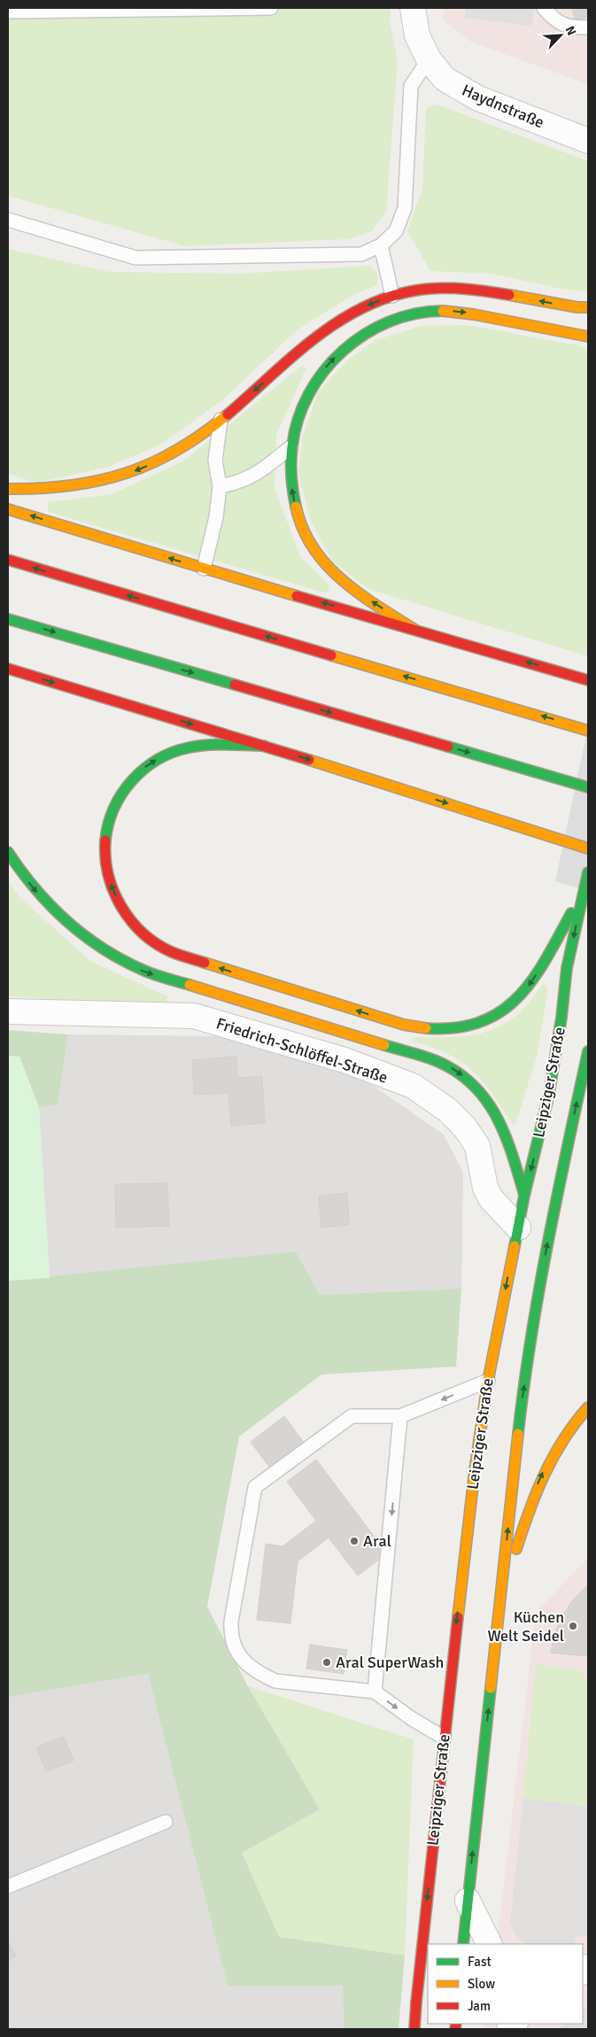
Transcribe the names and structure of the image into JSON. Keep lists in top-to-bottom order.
{
  "streets": {
    "main road": ["Leipziger Straße"],
    "street": ["Haydnstraße", "Friedrich-Schlöffel-Straße"]
  },
  "crossings": [
    ["Friedrich-Schlöffel-Straße", "Leipziger Straße"]
  ],
  "places": ["Aral", "Küchen Welt Seidel", "Aral SuperWash"],
  "legend": ["Fast", "Slow", "Jam"],
  "north": "top right"
}
